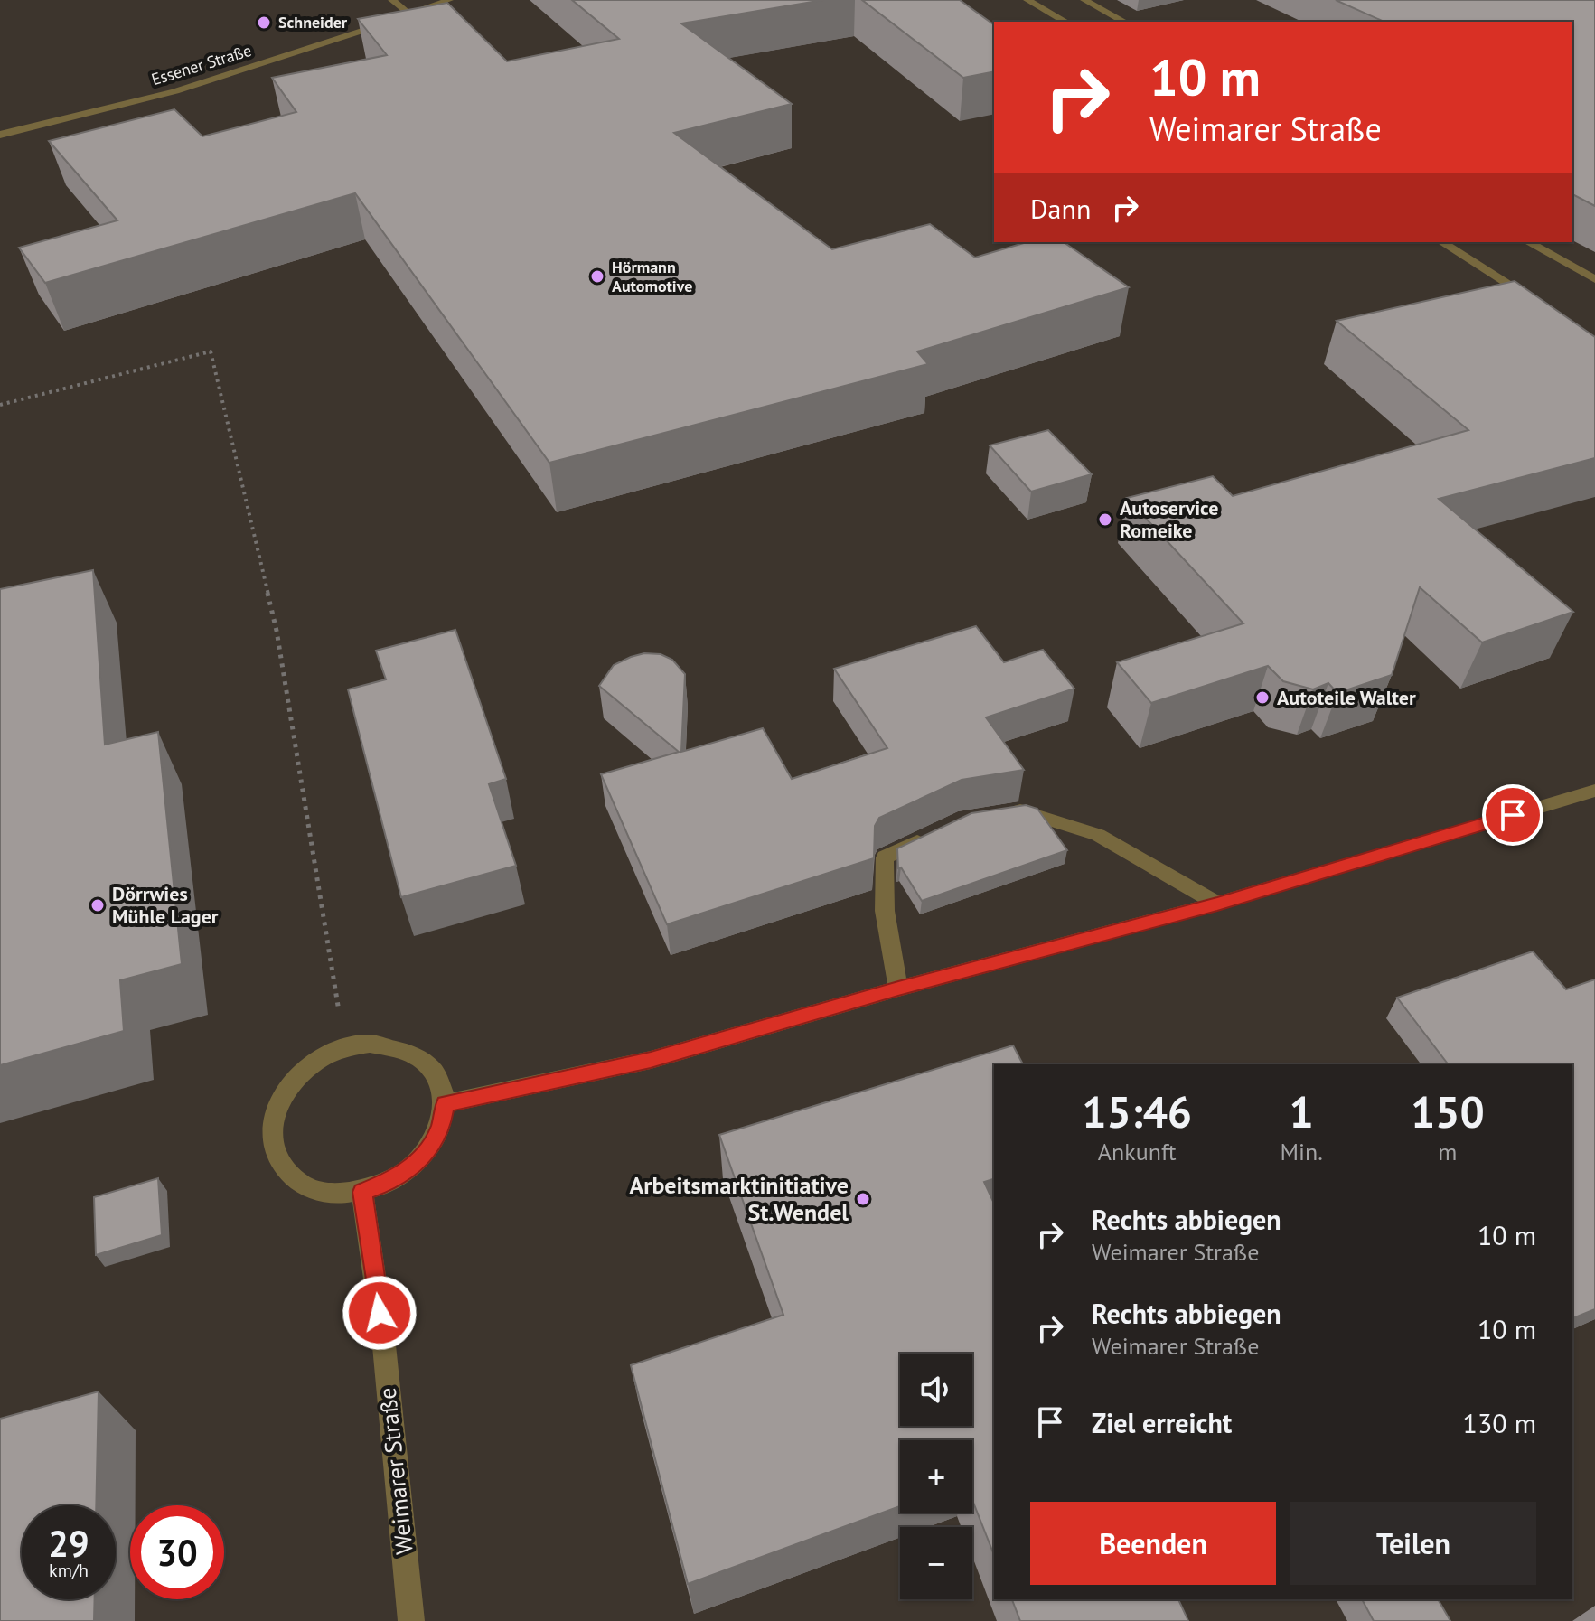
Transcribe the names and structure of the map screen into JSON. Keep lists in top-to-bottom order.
{
  "streets": {
    "street": ["Essener Straße", "Weimarer Straße"]
  },
  "places": [
    "Schneider",
    "Hörmann Automotive",
    "Autoservice Romeike",
    "Autoteile Walter",
    "Dörrwies Mühle Lager",
    "Arbeitsmarktinitiative St.Wendel"
  ],
  "page": {
    "turn": ["10 m", "Weimarer Straße"],
    "then": "Dann",
    "eta": [
      "15:46",
      "Ankunft",
      "1",
      "Min.",
      "150",
      "m"
    ],
    "list": [
      {
        "name": "Rechts abbiegen",
        "note": "Weimarer Straße",
        "value": "10 m"
      },
      {
        "name": "Rechts abbiegen",
        "note": "Weimarer Straße",
        "value": "10 m"
      },
      {
        "name": "Ziel erreicht",
        "value": "130 m"
      }
    ],
    "map_buttons": ["+", "−"],
    "buttons": ["Beenden", "Teilen"],
    "speed": "29 km/h",
    "limit": "30"
  }
}
